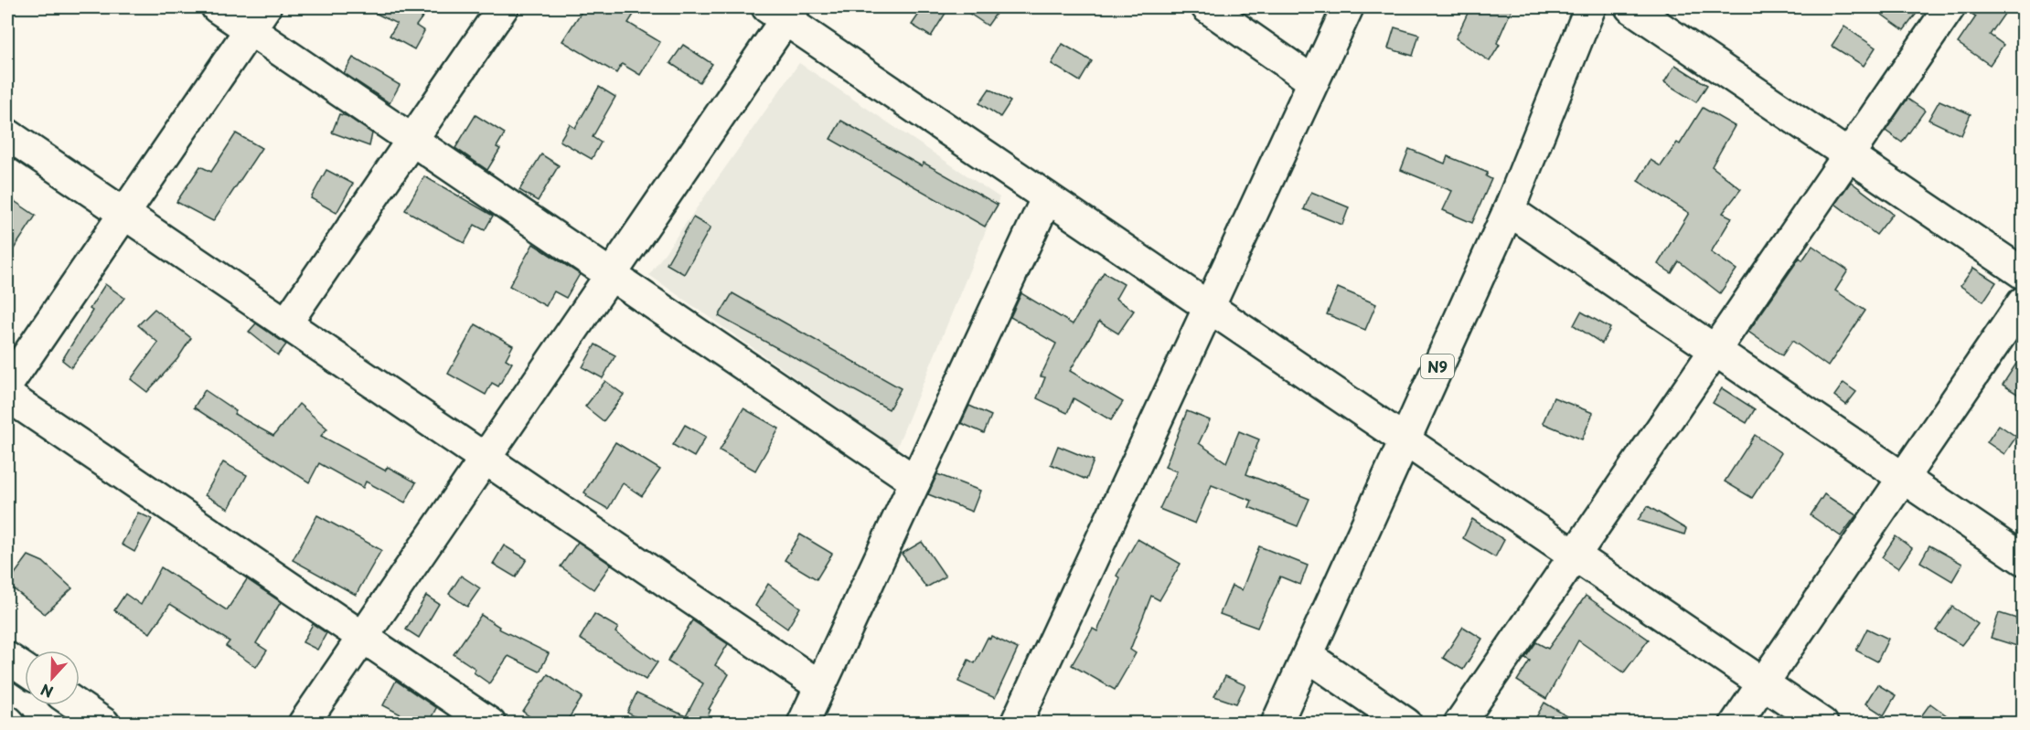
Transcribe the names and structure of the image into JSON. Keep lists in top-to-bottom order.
{
  "streets": {
    "street": ["N9"]
  },
  "north": "bottom"
}
